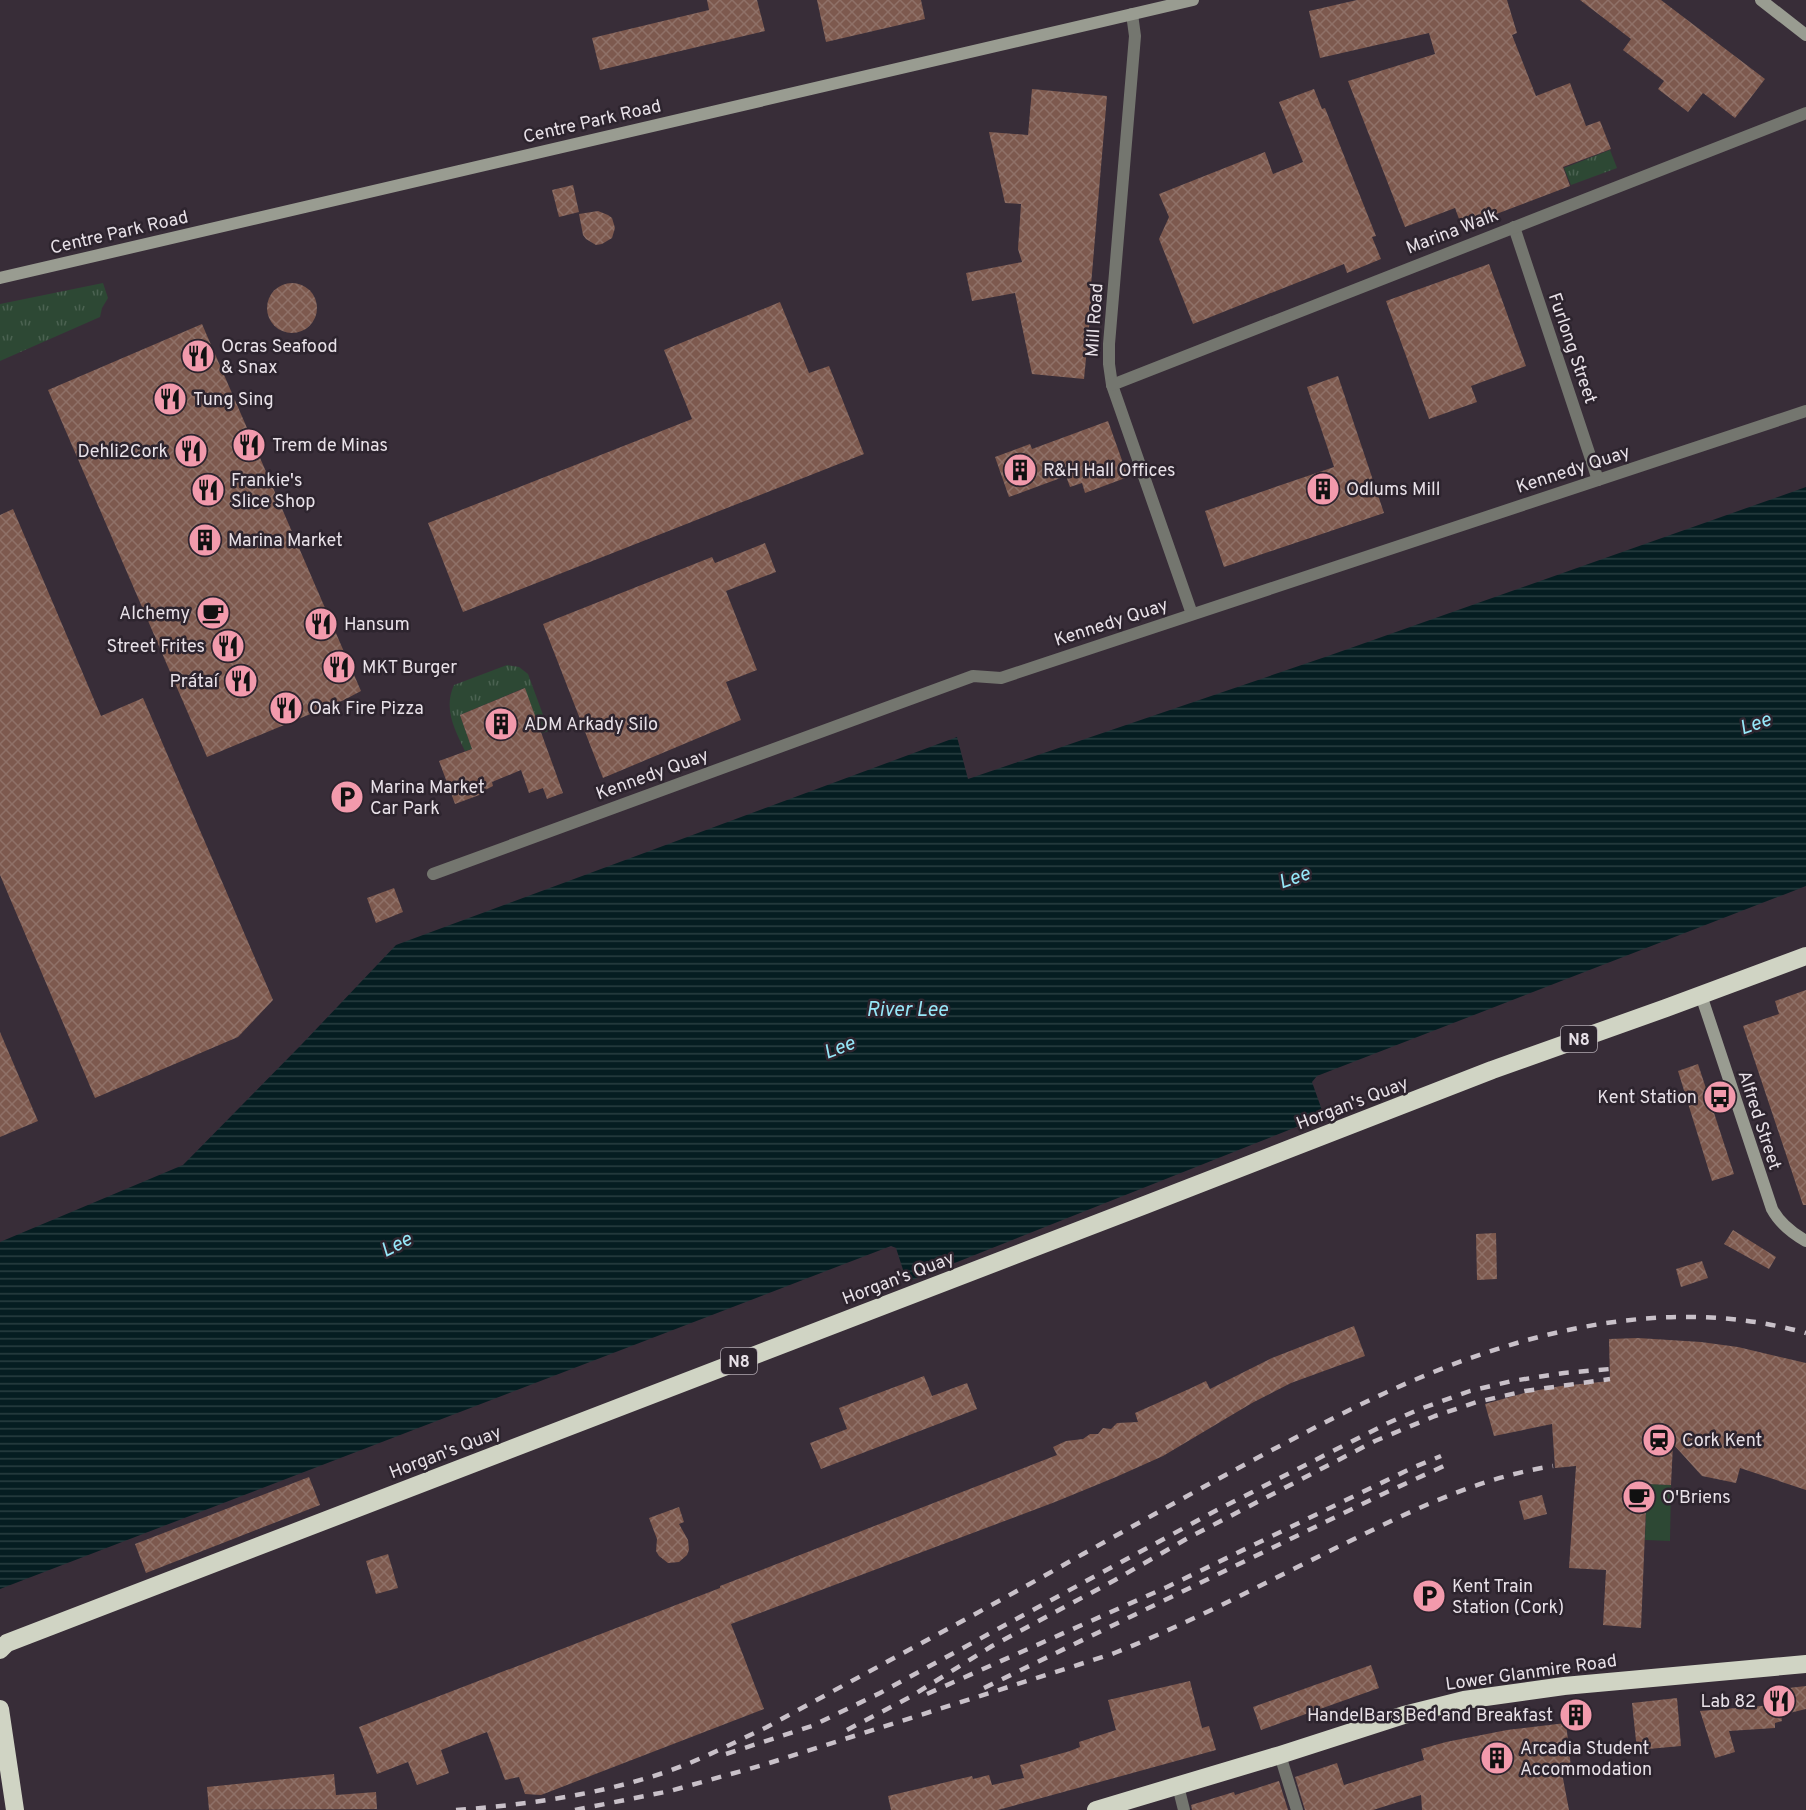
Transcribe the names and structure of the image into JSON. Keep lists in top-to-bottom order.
{
  "streets": {
    "highway": ["N8", "Horgan's Quay", "Lower Glanmire Road"],
    "street": [
      "Centre Park Road",
      "Marina Walk",
      "Mill Road",
      "Furlong Street",
      "Kennedy Quay",
      "Alfred Street"
    ]
  },
  "crossings": [
    ["Centre Park Road", "Mill Road"],
    ["Marina Walk", "Mill Road"],
    ["Marina Walk", "Furlong Street"],
    ["Mill Road", "Kennedy Quay"],
    ["Furlong Street", "Kennedy Quay"],
    ["Horgan's Quay", "Alfred Street"]
  ],
  "water": ["Lee", "River Lee"],
  "places": {
    "restaurant": [
      "Ocras Seafood & Snax",
      "Tung Sing",
      "Trem de Minas",
      "Dehli2Cork",
      "Frankie's Slice Shop",
      "Hansum",
      "Street Frites",
      "MKT Burger",
      "Prátaí",
      "Oak Fire Pizza",
      "Lab 82"
    ],
    "building": [
      "R&H Hall Offices",
      "Odlums Mill",
      "Marina Market",
      "ADM Arkady Silo",
      "HandelBars Bed and Breakfast",
      "Arcadia Student Accommodation"
    ],
    "cafe": ["Alchemy", "O'Briens"],
    "parking": ["Marina Market Car Park", "Kent Train Station (Cork)"],
    "bus stop": ["Kent Station"],
    "station": ["Cork Kent"]
  }
}
